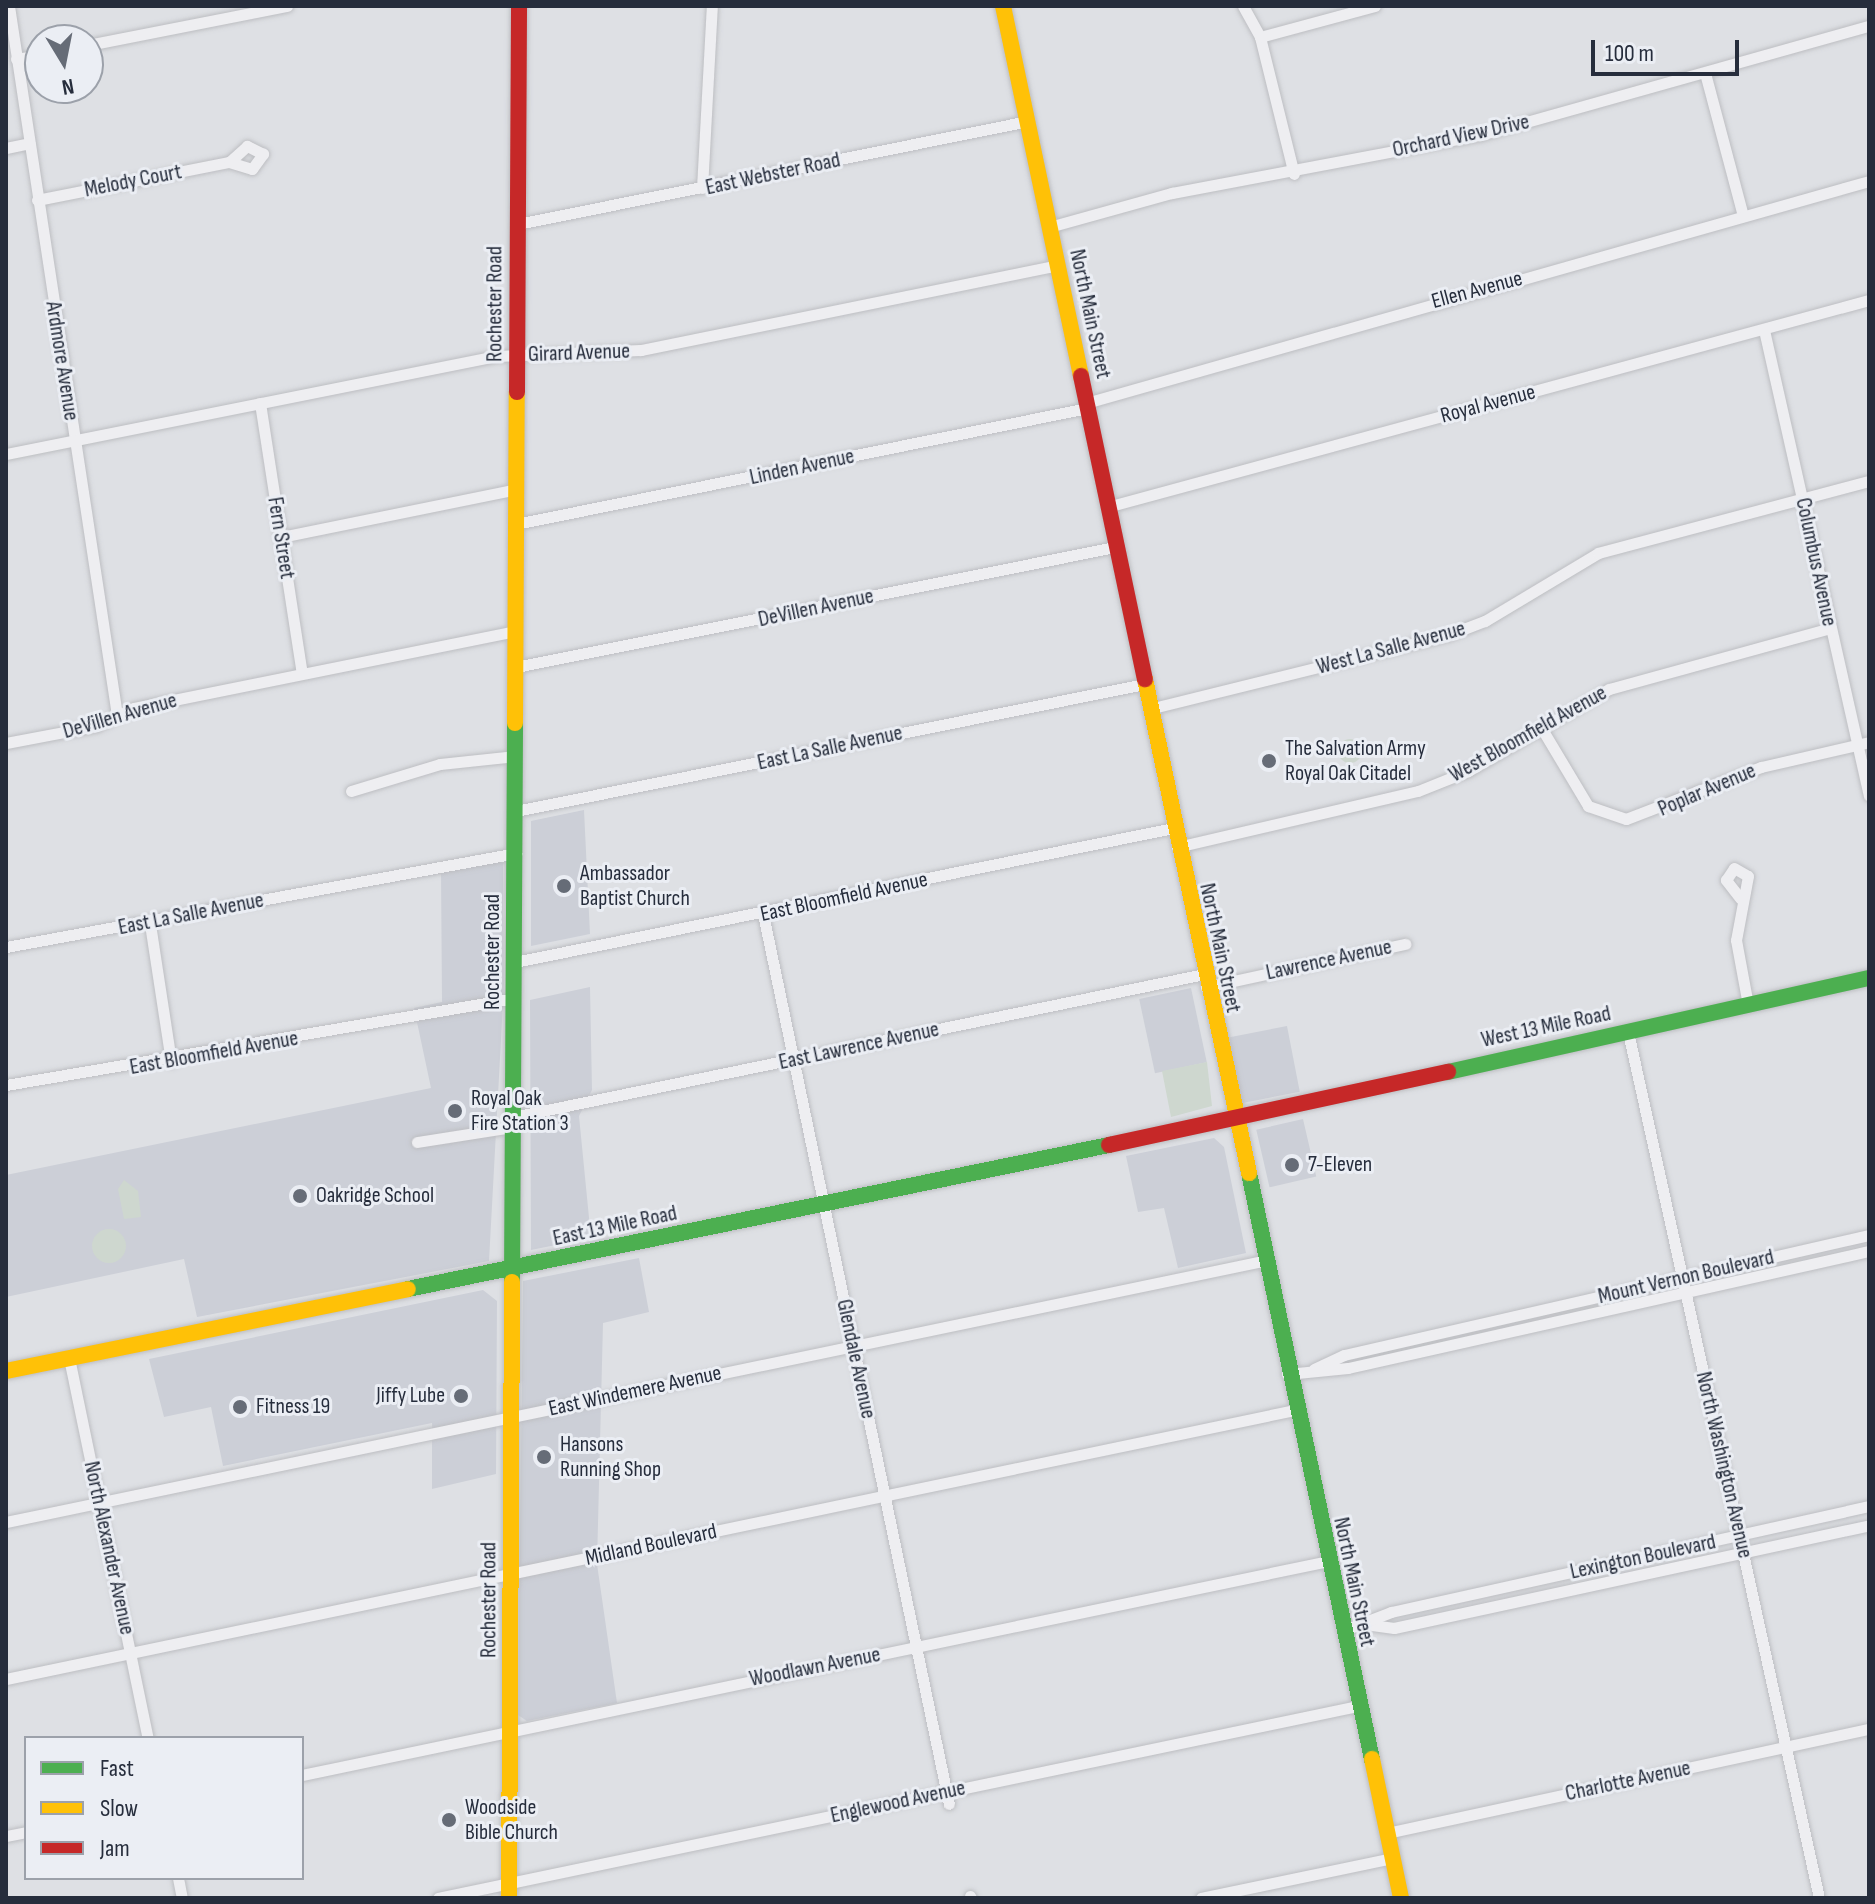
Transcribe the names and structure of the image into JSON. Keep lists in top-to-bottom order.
{
  "streets": {
    "main road": [
      "Rochester Road",
      "North Main Street",
      "West 13 Mile Road",
      "East 13 Mile Road"
    ],
    "street": [
      "Orchard View Drive",
      "East Webster Road",
      "Melody Court",
      "Ellen Avenue",
      "Girard Avenue",
      "Ardmore Avenue",
      "Royal Avenue",
      "Linden Avenue",
      "Fern Street",
      "Columbus Avenue",
      "DeVillen Avenue",
      "West La Salle Avenue",
      "West Bloomfield Avenue",
      "East La Salle Avenue",
      "Poplar Avenue",
      "East Bloomfield Avenue",
      "Lawrence Avenue",
      "East Lawrence Avenue",
      "Mount Vernon Boulevard",
      "Glendale Avenue",
      "East Windemere Avenue",
      "North Washington Avenue",
      "Midland Boulevard",
      "North Alexander Avenue",
      "Lexington Boulevard",
      "Woodlawn Avenue",
      "Charlotte Avenue",
      "Englewood Avenue"
    ]
  },
  "crossings": [
    ["Orchard View Drive", "North Main Street"],
    ["East Webster Road", "Rochester Road"],
    ["East Webster Road", "North Main Street"],
    ["Melody Court", "Ardmore Avenue"],
    ["Ellen Avenue", "North Main Street"],
    ["Ellen Avenue", "Linden Avenue"],
    ["Rochester Road", "Girard Avenue"],
    ["Rochester Road", "Linden Avenue"],
    ["Rochester Road", "DeVillen Avenue"],
    ["Rochester Road", "East La Salle Avenue"],
    ["Rochester Road", "East Bloomfield Avenue"],
    ["Rochester Road", "East Lawrence Avenue"],
    ["Rochester Road", "East 13 Mile Road"],
    ["Rochester Road", "East Windemere Avenue"],
    ["Rochester Road", "Midland Boulevard"],
    ["Rochester Road", "Woodlawn Avenue"],
    ["Rochester Road", "Englewood Avenue"],
    ["North Main Street", "Girard Avenue"],
    ["North Main Street", "Royal Avenue"],
    ["North Main Street", "Linden Avenue"],
    ["North Main Street", "DeVillen Avenue"],
    ["North Main Street", "West La Salle Avenue"],
    ["North Main Street", "West Bloomfield Avenue"],
    ["North Main Street", "East La Salle Avenue"],
    ["North Main Street", "East Bloomfield Avenue"],
    ["North Main Street", "Lawrence Avenue"],
    ["North Main Street", "West 13 Mile Road"],
    ["North Main Street", "East Lawrence Avenue"],
    ["North Main Street", "East 13 Mile Road"],
    ["North Main Street", "Mount Vernon Boulevard"],
    ["North Main Street", "East Windemere Avenue"],
    ["North Main Street", "Midland Boulevard"],
    ["North Main Street", "Lexington Boulevard"],
    ["North Main Street", "Woodlawn Avenue"],
    ["North Main Street", "Charlotte Avenue"],
    ["North Main Street", "Englewood Avenue"],
    ["Girard Avenue", "Ardmore Avenue"],
    ["Girard Avenue", "Fern Street"],
    ["Ardmore Avenue", "DeVillen Avenue"],
    ["Royal Avenue", "Columbus Avenue"],
    ["Fern Street", "DeVillen Avenue"],
    ["Columbus Avenue", "West La Salle Avenue"],
    ["Columbus Avenue", "West Bloomfield Avenue"],
    ["Columbus Avenue", "Poplar Avenue"],
    ["West Bloomfield Avenue", "Poplar Avenue"],
    ["East Bloomfield Avenue", "Glendale Avenue"],
    ["Lawrence Avenue", "East Lawrence Avenue"],
    ["West 13 Mile Road", "East 13 Mile Road"],
    ["West 13 Mile Road", "North Washington Avenue"],
    ["East Lawrence Avenue", "Glendale Avenue"],
    ["East 13 Mile Road", "Glendale Avenue"],
    ["East 13 Mile Road", "North Alexander Avenue"],
    ["Mount Vernon Boulevard", "North Washington Avenue"],
    ["Glendale Avenue", "East Windemere Avenue"],
    ["Glendale Avenue", "Midland Boulevard"],
    ["Glendale Avenue", "Woodlawn Avenue"],
    ["Glendale Avenue", "Englewood Avenue"],
    ["East Windemere Avenue", "North Alexander Avenue"],
    ["North Washington Avenue", "Lexington Boulevard"],
    ["North Washington Avenue", "Charlotte Avenue"],
    ["Midland Boulevard", "North Alexander Avenue"]
  ],
  "places": [
    "The Salvation Army Royal Oak Citadel",
    "Ambassador Baptist Church",
    "Royal Oak Fire Station 3",
    "7-Eleven",
    "Oakridge School",
    "Jiffy Lube",
    "Fitness 19",
    "Hansons Running Shop",
    "Woodside Bible Church"
  ],
  "legend": ["Fast", "Slow", "Jam"],
  "scale_bar": "100 m",
  "north": "bottom"
}
